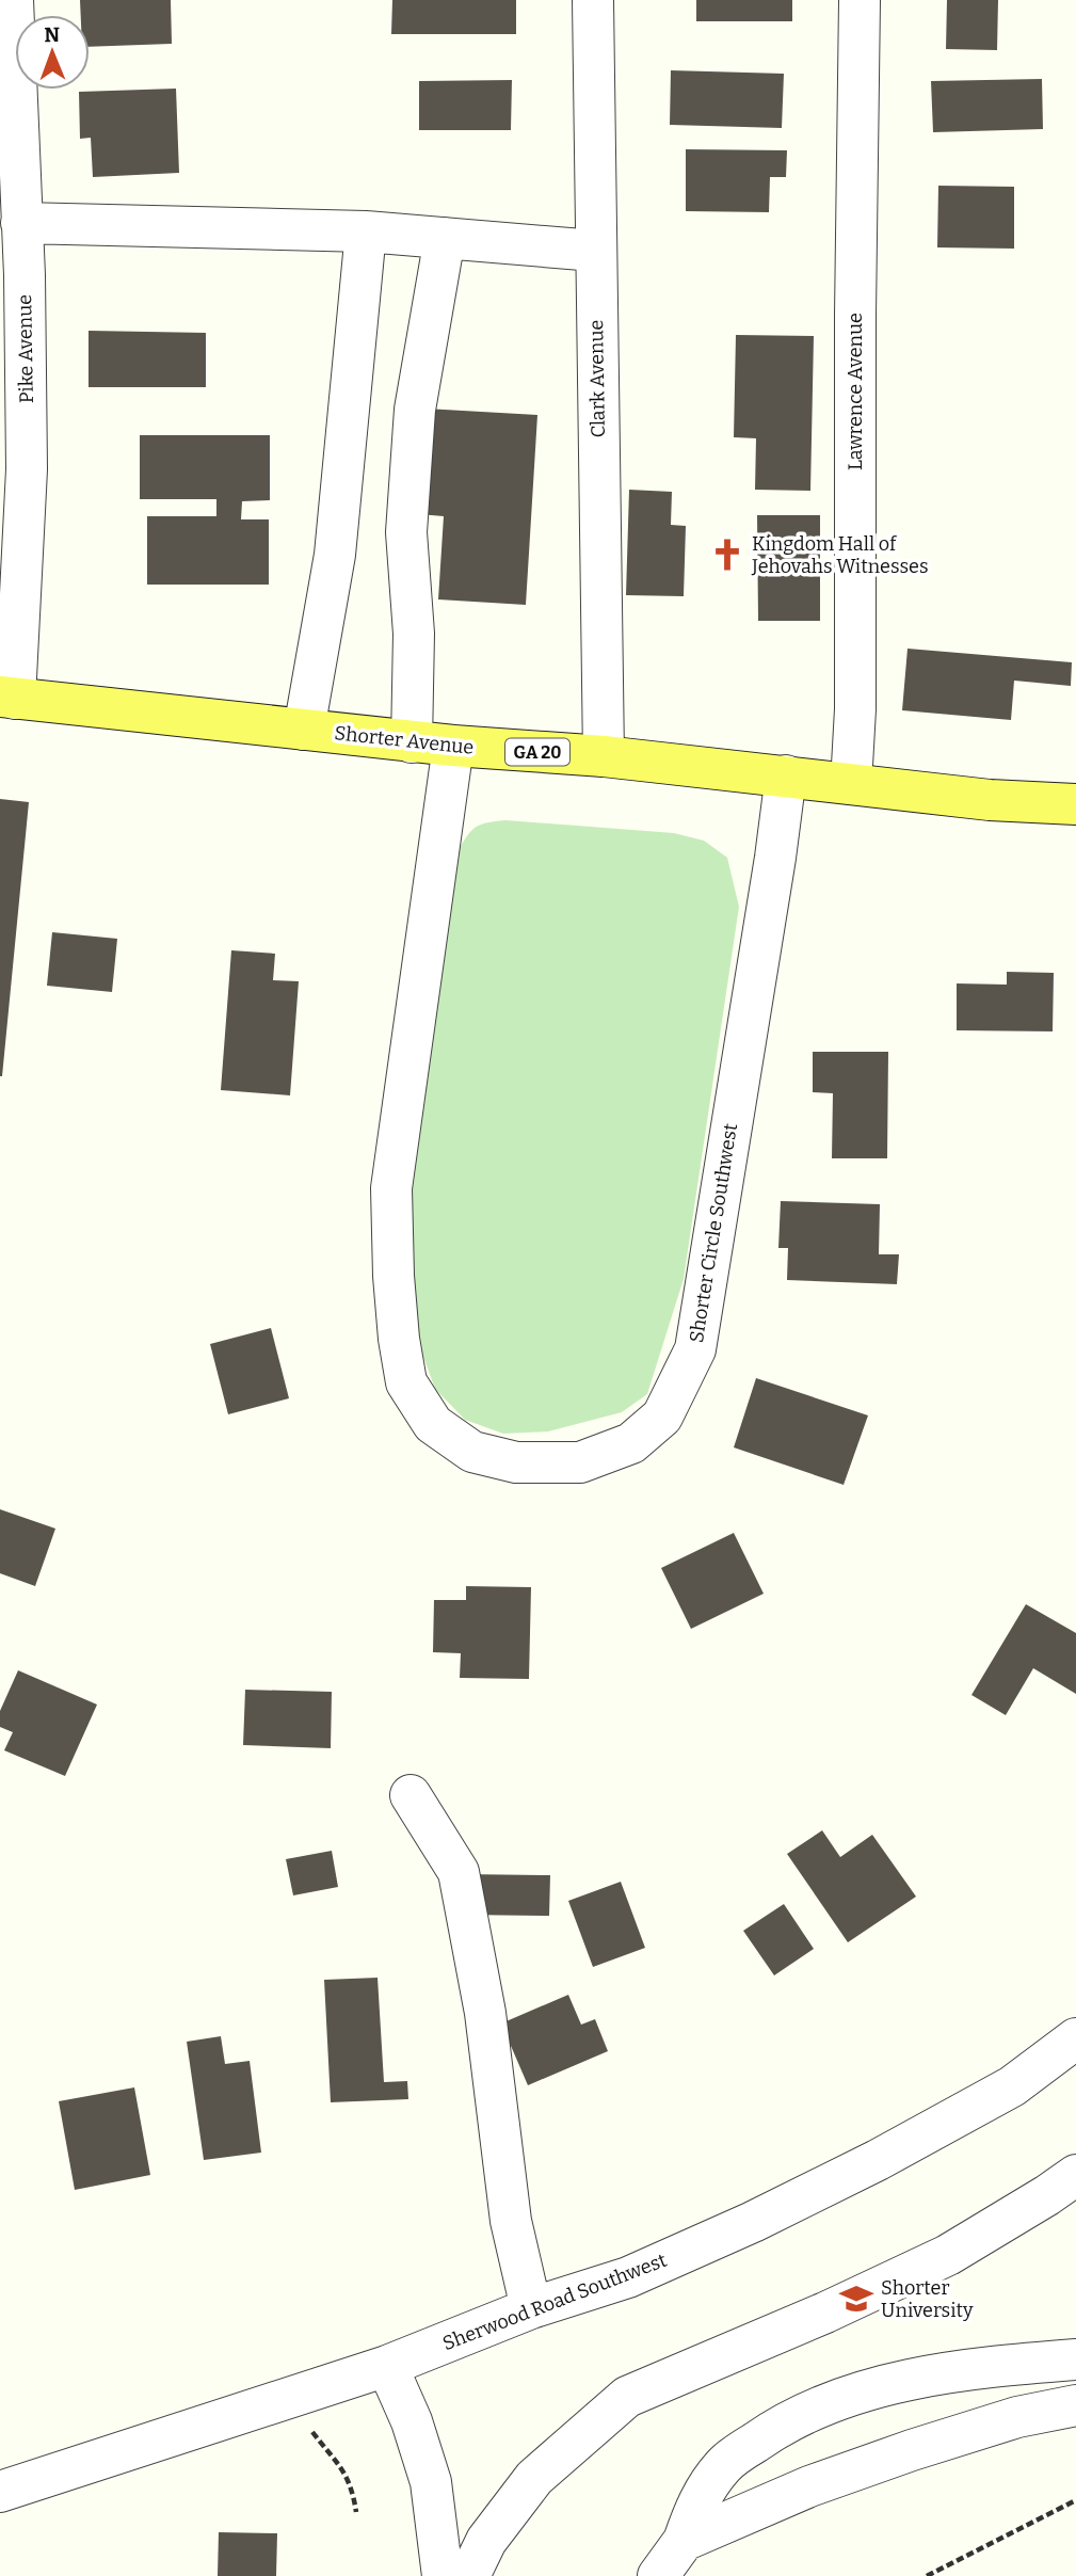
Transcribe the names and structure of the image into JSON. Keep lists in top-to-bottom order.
{
  "streets": {
    "main road": ["Shorter Avenue", "GA 20"],
    "street": [
      "Pike Avenue",
      "Clark Avenue",
      "Lawrence Avenue",
      "Shorter Circle Southwest",
      "Sherwood Road Southwest"
    ]
  },
  "crossings": [
    ["Pike Avenue", "Shorter Avenue"],
    ["Clark Avenue", "Shorter Avenue"],
    ["Lawrence Avenue", "Shorter Avenue"],
    ["Shorter Avenue", "Shorter Circle Southwest"]
  ],
  "places": {
    "church": ["Kingdom Hall of Jehovahs Witnesses"],
    "school or university": ["Shorter University"]
  },
  "north": "top"
}
